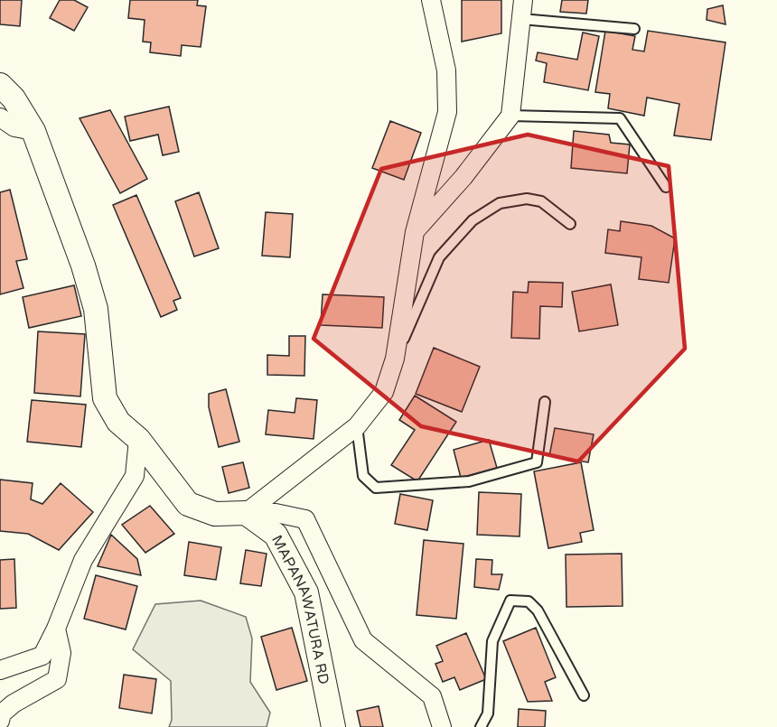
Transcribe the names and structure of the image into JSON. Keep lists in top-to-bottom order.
{
  "streets": {
    "street": ["MAPANAWATURA RD"]
  }
}
